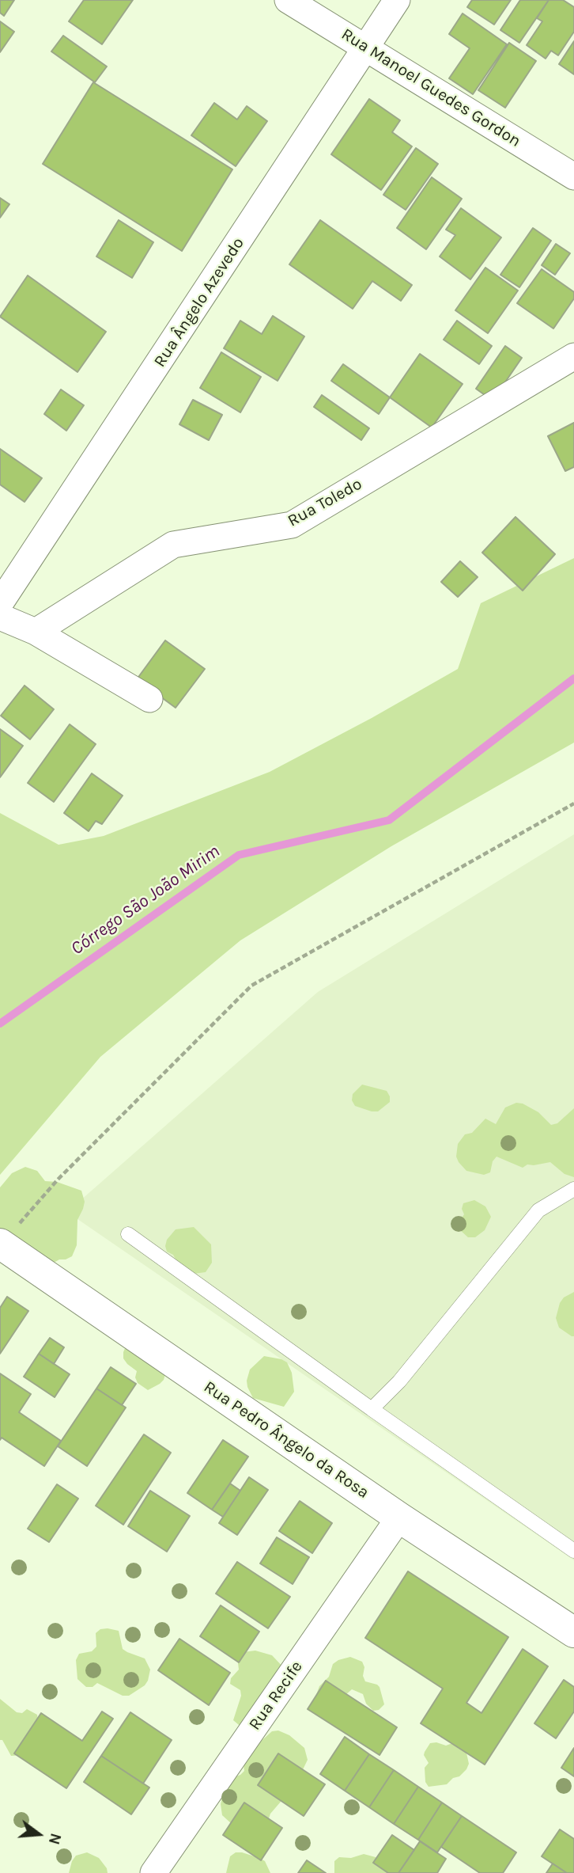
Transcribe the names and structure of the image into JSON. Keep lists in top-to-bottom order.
{
  "streets": {
    "main road": ["Rua Pedro Ângelo da Rosa"],
    "street": [
      "Rua Manoel Guedes Gordon",
      "Rua Ângelo Azevedo",
      "Rua Toledo",
      "Rua Recife"
    ]
  },
  "crossings": [
    ["Rua Manoel Guedes Gordon", "Rua Ângelo Azevedo"],
    ["Rua Pedro Ângelo da Rosa", "Rua Recife"]
  ],
  "water": ["Córrego São João Mirim"],
  "north": "right"
}
